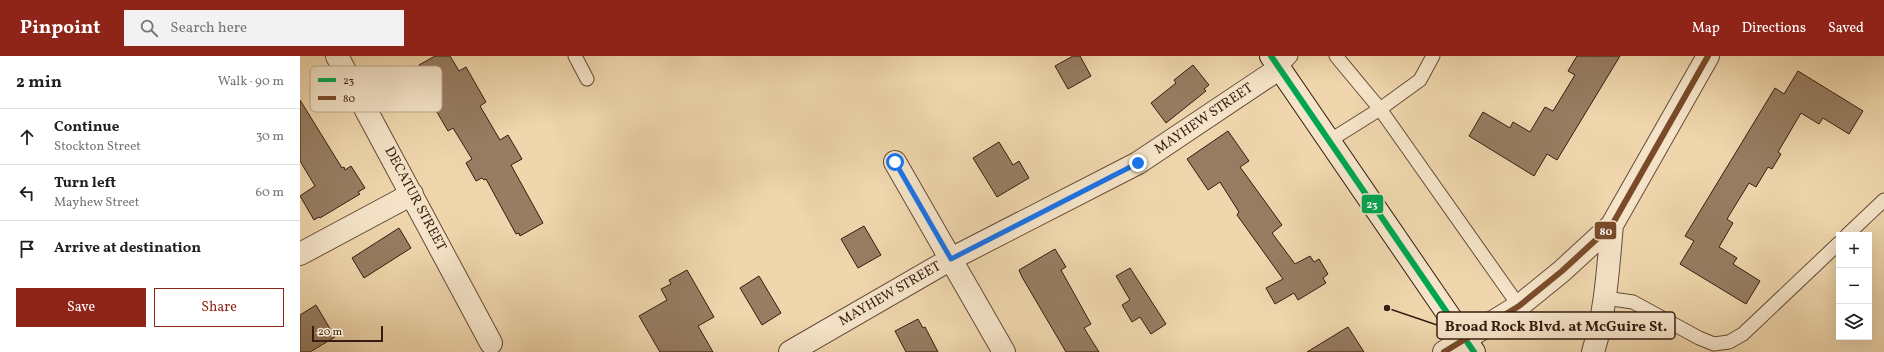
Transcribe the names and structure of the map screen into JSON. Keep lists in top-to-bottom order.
{
  "streets": {
    "street": ["MAYHEW STREET", "DECATUR STREET"]
  },
  "places": ["Broad Rock Blvd. at McGuire St."],
  "lines": ["transit line 23", "transit line 80"],
  "legend": ["23", "80"],
  "scale_bar": "20 m",
  "page": {
    "header": "Pinpoint",
    "search": "Search here",
    "nav": ["Map", "Directions", "Saved"],
    "heading": ["2 min", "Walk · 90 m"],
    "list": [
      ["Continue", "Stockton Street", "30 m"],
      ["Turn left", "Mayhew Street", "60 m"],
      "Arrive at destination"
    ],
    "map_buttons": ["+", "−"],
    "buttons": ["Save", "Share"],
    "scale": "20 m"
  }
}
